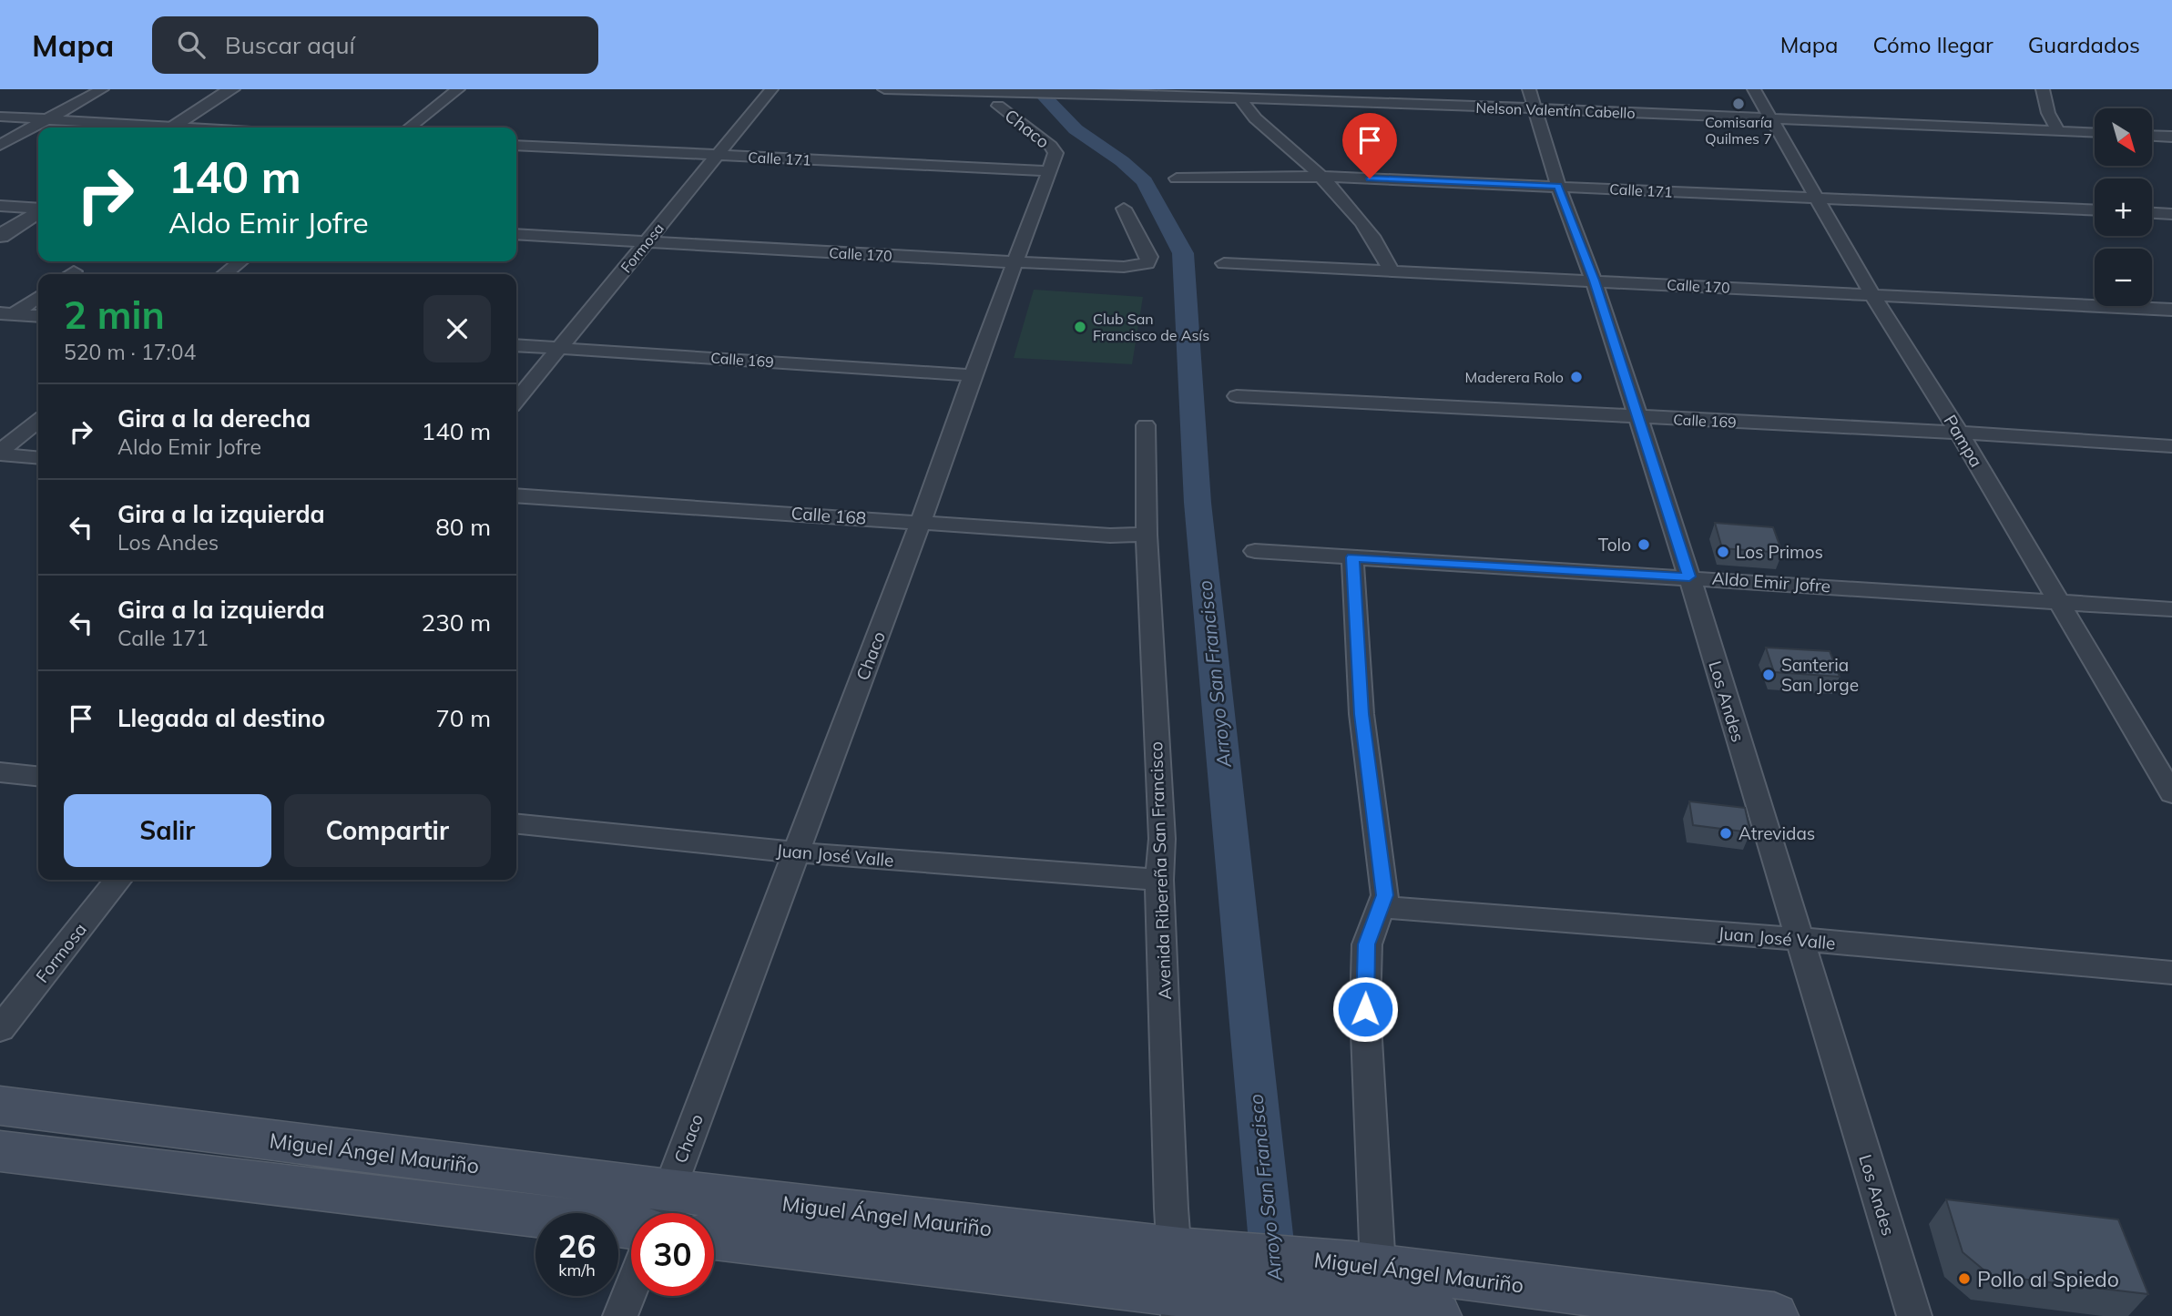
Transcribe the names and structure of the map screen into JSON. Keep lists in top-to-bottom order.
{
  "streets": {
    "main road": ["Miguel Ángel Mauriño"],
    "street": [
      "Nelson Valentín Cabello",
      "Chaco",
      "Calle 171",
      "Formosa",
      "Calle 170",
      "Calle 169",
      "Pampa",
      "Calle 168",
      "Aldo Emir Jofre",
      "Los Andes",
      "Juan José Valle",
      "Avenida Ribereña San Francisco"
    ]
  },
  "crossings": [
    ["Nelson Valentín Cabello", "Chaco"],
    ["Nelson Valentín Cabello", "Pampa"],
    ["Nelson Valentín Cabello", "Los Andes"],
    ["Chaco", "Calle 171"],
    ["Chaco", "Calle 170"],
    ["Chaco", "Calle 169"],
    ["Chaco", "Calle 168"],
    ["Chaco", "Juan José Valle"],
    ["Chaco", "Miguel Ángel Mauriño"],
    ["Calle 171", "Formosa"],
    ["Calle 171", "Pampa"],
    ["Calle 171", "Los Andes"],
    ["Formosa", "Calle 170"],
    ["Formosa", "Calle 169"],
    ["Calle 170", "Pampa"],
    ["Calle 170", "Los Andes"],
    ["Calle 169", "Pampa"],
    ["Calle 169", "Los Andes"],
    ["Pampa", "Aldo Emir Jofre"],
    ["Calle 168", "Avenida Ribereña San Francisco"],
    ["Aldo Emir Jofre", "Los Andes"],
    ["Los Andes", "Juan José Valle"],
    ["Juan José Valle", "Avenida Ribereña San Francisco"],
    ["Avenida Ribereña San Francisco", "Miguel Ángel Mauriño"]
  ],
  "water": ["Arroyo San Francisco"],
  "places": [
    "Comisaría Quilmes 7",
    "Club San Francisco de Asís",
    "Maderera Rolo",
    "Tolo",
    "Los Primos",
    "Santeria San Jorge",
    "Atrevidas",
    "Pollo al Spiedo"
  ],
  "north": "bottom right",
  "page": {
    "header": "Mapa",
    "search": "Buscar aquí",
    "nav": ["Mapa", "Cómo llegar", "Guardados"],
    "map_buttons": ["+", "−"],
    "turn": ["140 m", "Aldo Emir Jofre"],
    "heading": ["2 min", "520 m · 17:04"],
    "list": [
      {
        "name": "Gira a la derecha",
        "note": "Aldo Emir Jofre",
        "value": "140 m"
      },
      {
        "name": "Gira a la izquierda",
        "note": "Los Andes",
        "value": "80 m"
      },
      {
        "name": "Gira a la izquierda",
        "note": "Calle 171",
        "value": "230 m"
      },
      {
        "name": "Llegada al destino",
        "value": "70 m"
      }
    ],
    "buttons": ["Salir", "Compartir"],
    "speed": "26 km/h",
    "limit": "30"
  }
}
